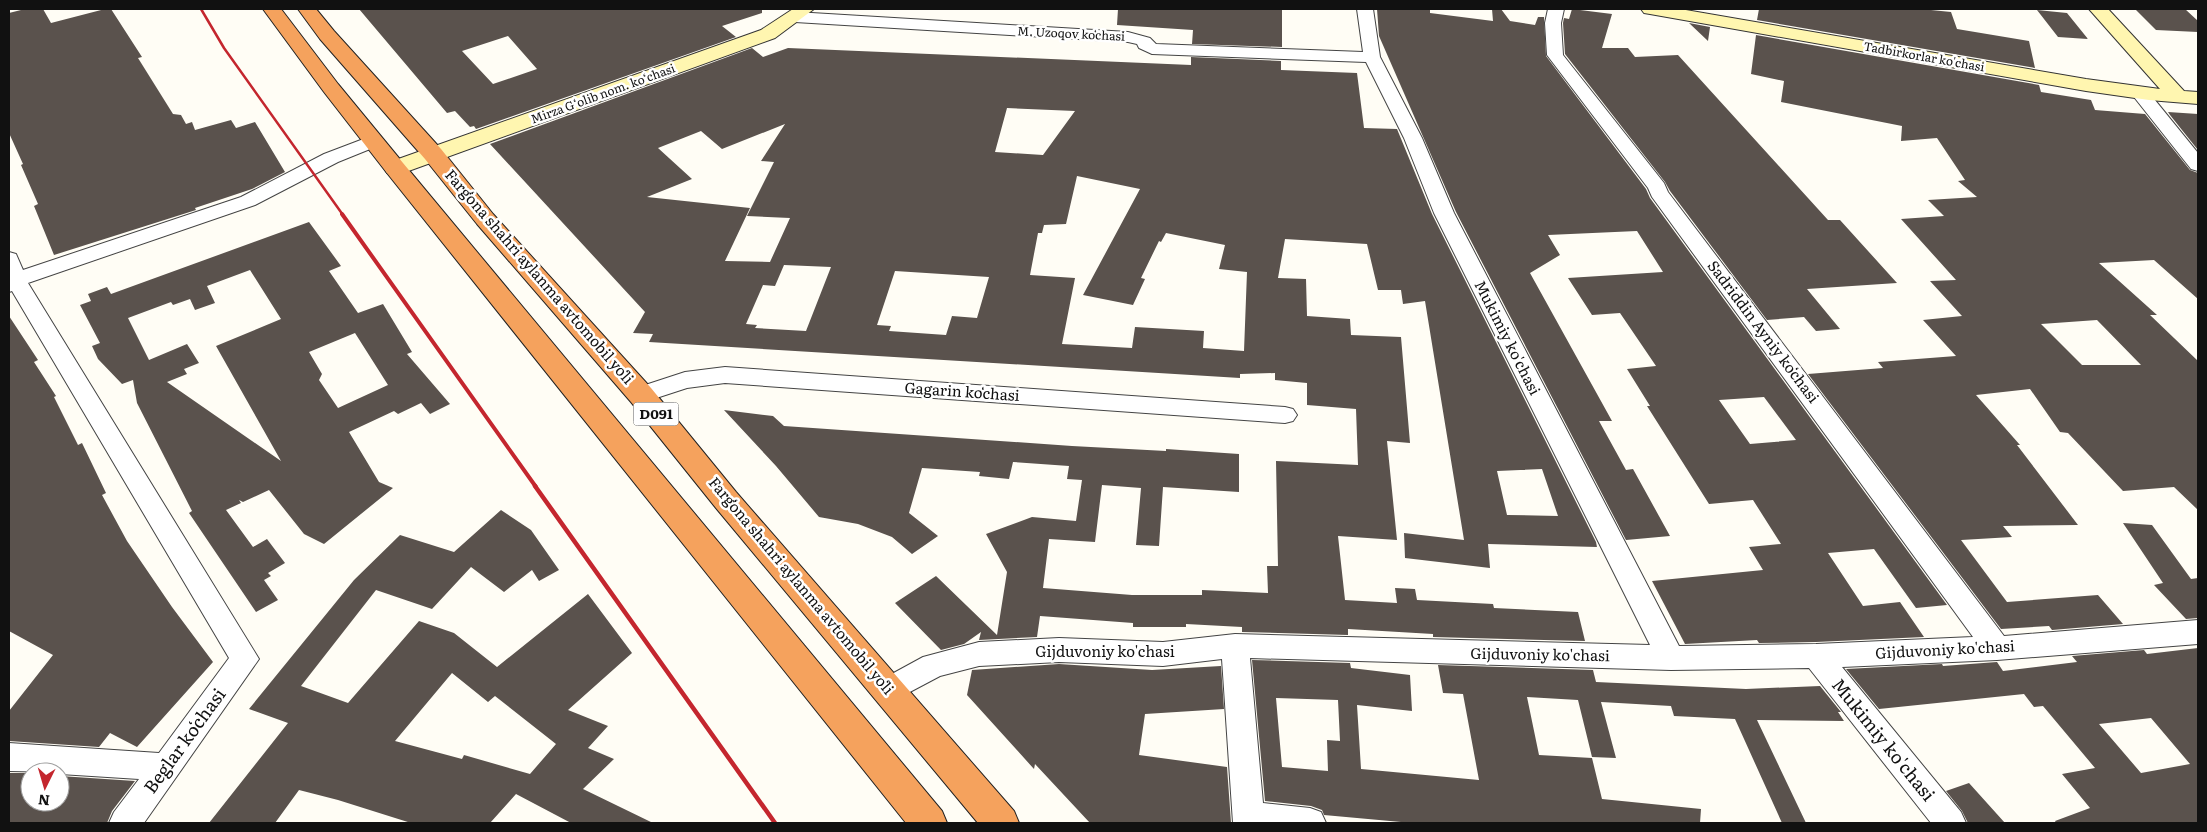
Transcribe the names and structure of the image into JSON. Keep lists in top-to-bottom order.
{
  "streets": {
    "highway": ["Fargʻona shahri aylanma avtomobil yoʻli", "D091"],
    "street": [
      "M. Uzoqov koʻchasi",
      "Tadbirkorlar ko'chasi",
      "Mirza G‘olib nom. ko‘chasi",
      "Sadriddin Ayniy koʻchasi",
      "Mukimiy ko'chasi",
      "Gagarin koʻchasi",
      "Gijduvoniy ko'chasi",
      "Beglar koʻchasi"
    ]
  },
  "crossings": [
    ["M. Uzoqov koʻchasi", "Mirza G‘olib nom. ko‘chasi"],
    ["M. Uzoqov koʻchasi", "Mukimiy ko'chasi"],
    ["Mirza G‘olib nom. ko‘chasi", "Fargʻona shahri aylanma avtomobil yoʻli"],
    ["Mirza G‘olib nom. ko‘chasi", "D091"],
    ["Fargʻona shahri aylanma avtomobil yoʻli", "Gagarin koʻchasi"],
    ["Fargʻona shahri aylanma avtomobil yoʻli", "Gijduvoniy ko'chasi"],
    ["Sadriddin Ayniy koʻchasi", "Gijduvoniy ko'chasi"],
    ["Mukimiy ko'chasi", "Gijduvoniy ko'chasi"]
  ],
  "north": "bottom"
}
